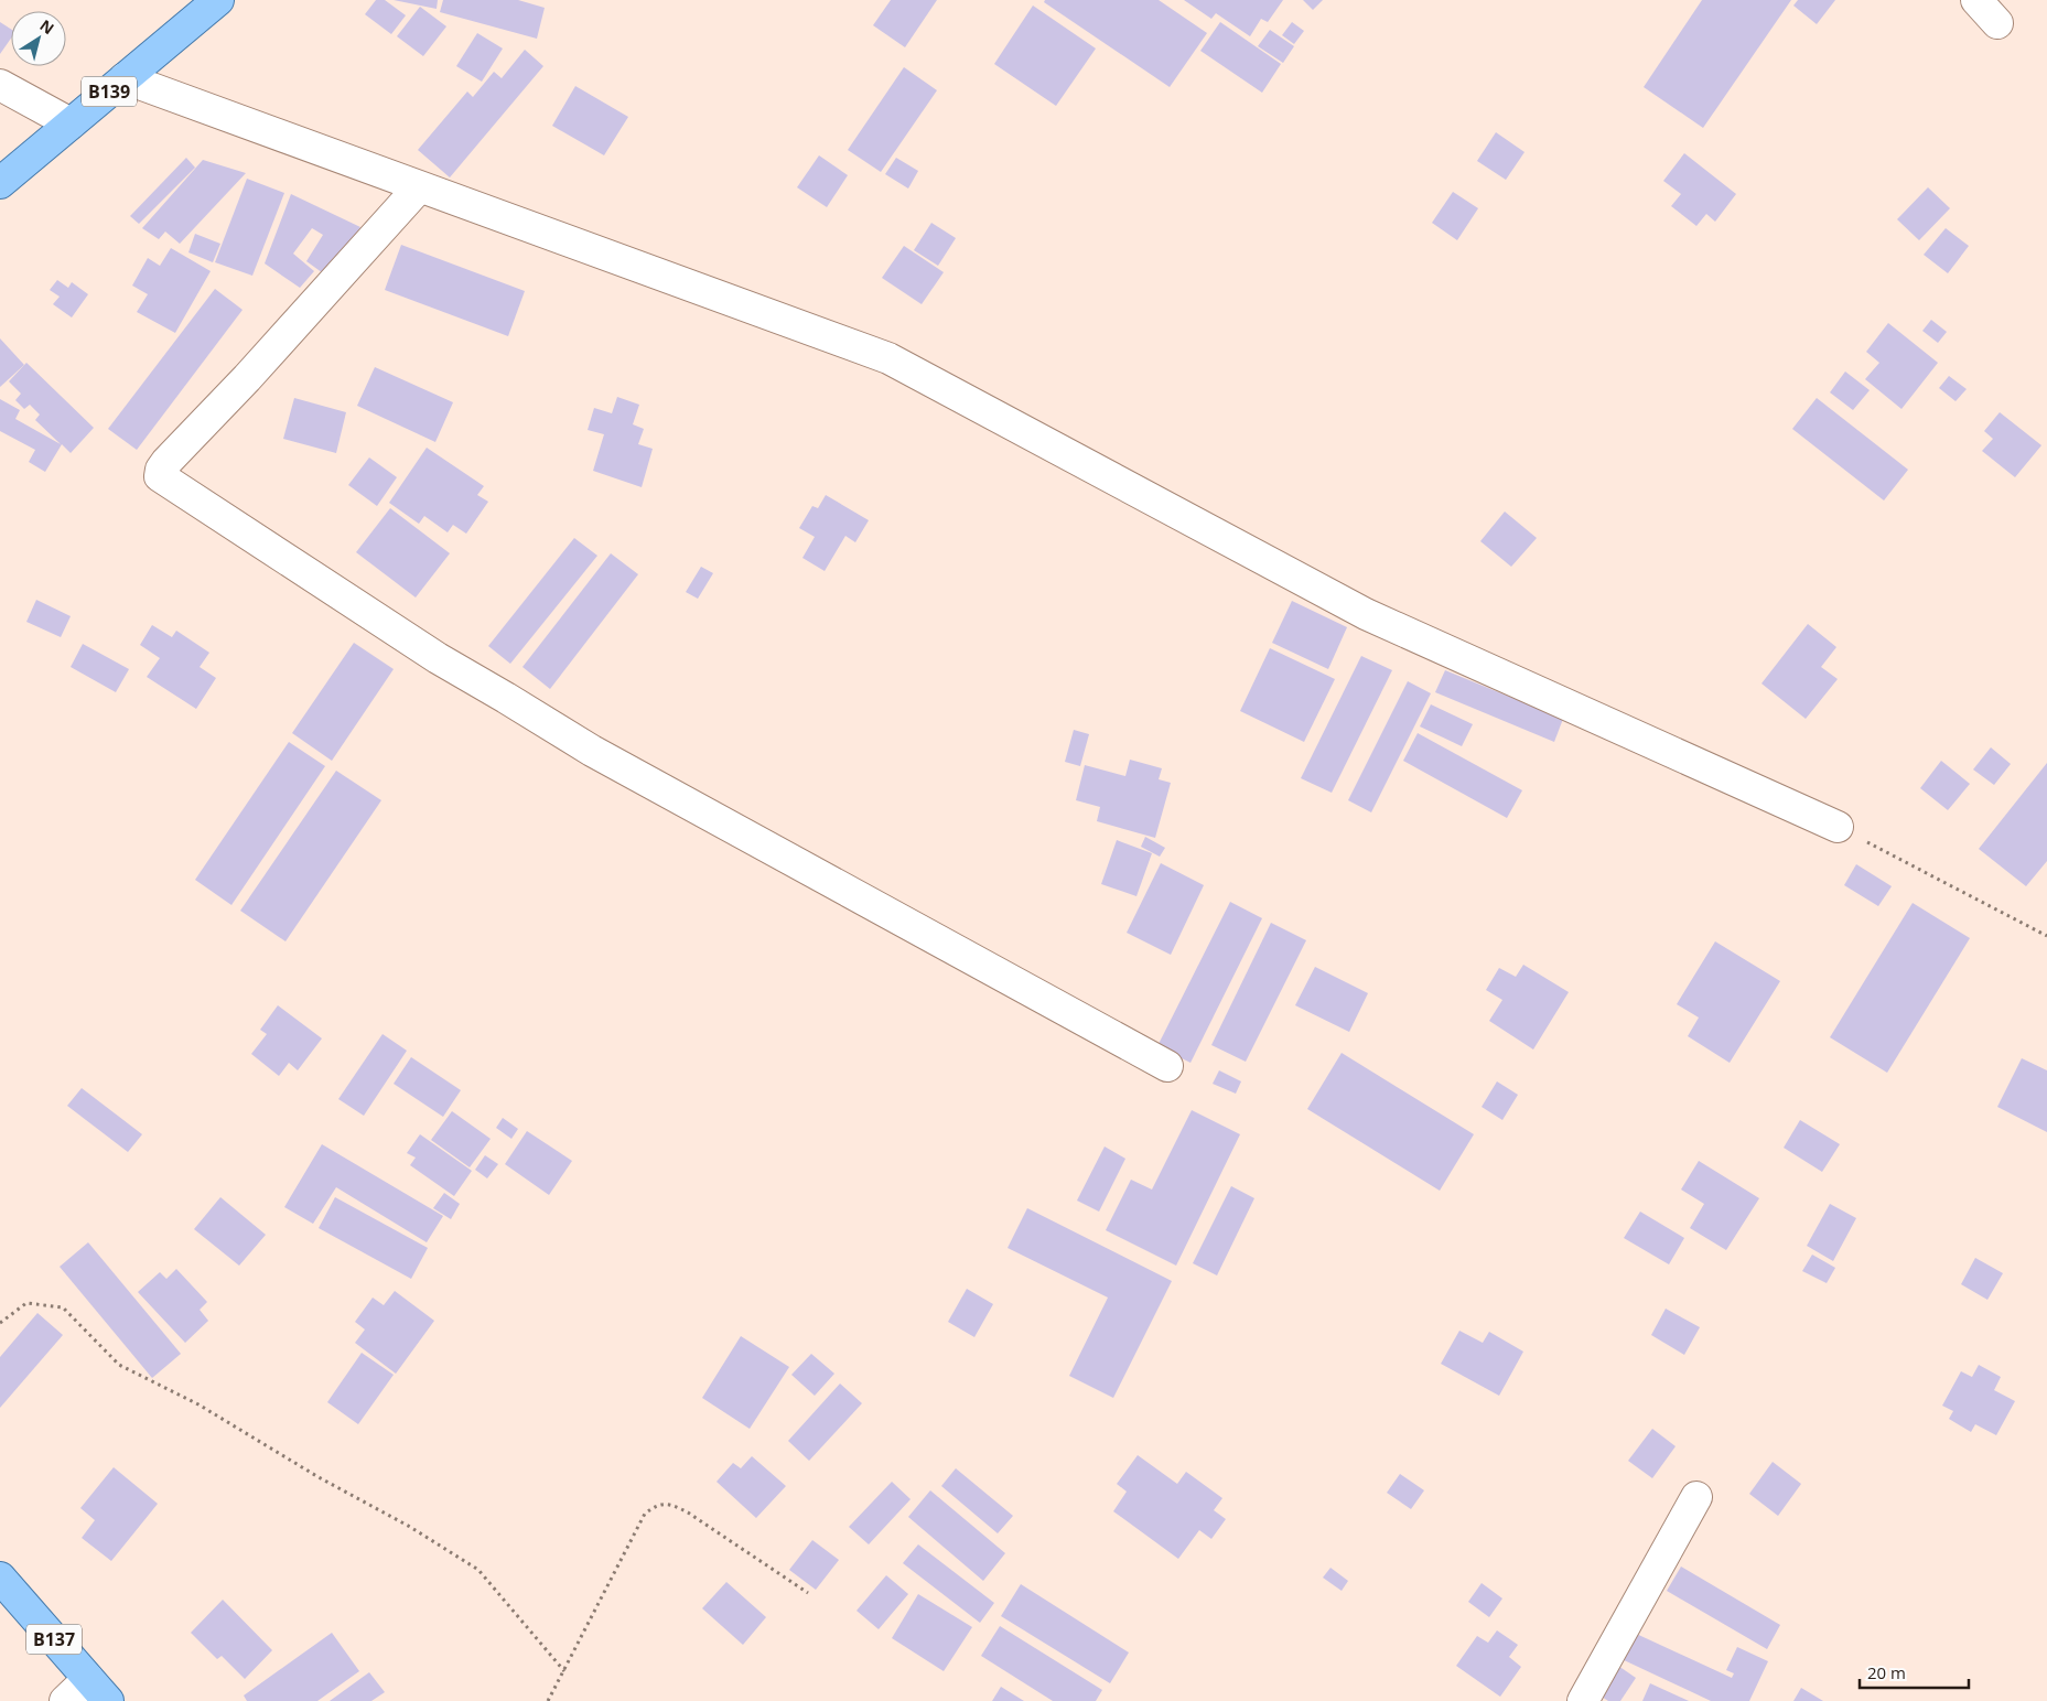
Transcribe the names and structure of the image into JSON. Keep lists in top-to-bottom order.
{
  "streets": {
    "main road": ["B139", "B137"]
  },
  "scale_bar": "20 m",
  "north": "top right"
}
